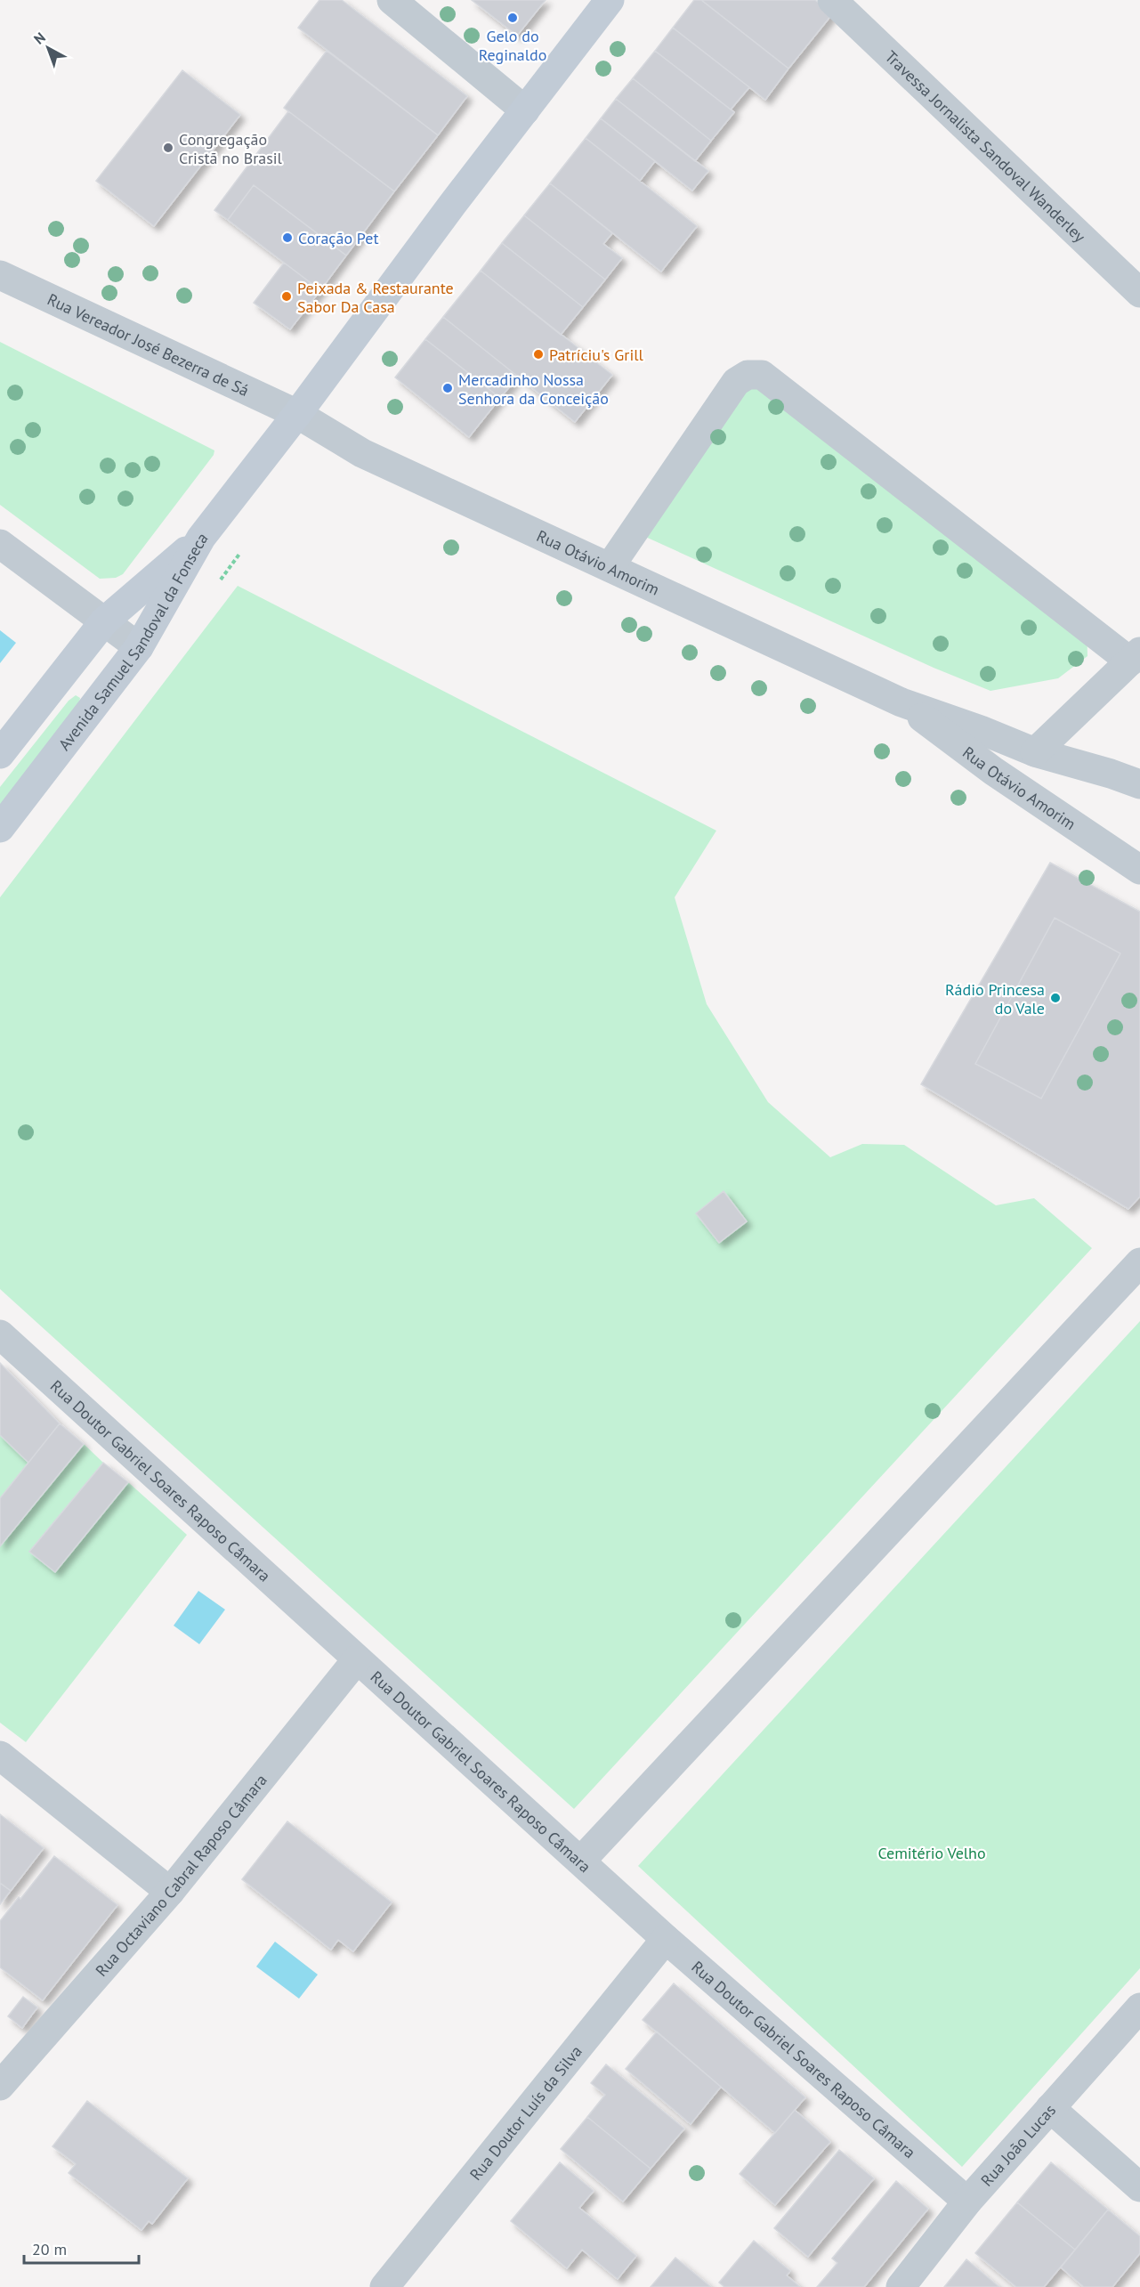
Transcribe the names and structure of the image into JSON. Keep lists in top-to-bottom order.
{
  "streets": {
    "street": [
      "Travessa Jornalista Sandoval Wanderley",
      "Rua Vereador José Bezerra de Sá",
      "Rua Otávio Amorim",
      "Avenida Samuel Sandoval da Fonseca",
      "Rua Doutor Gabriel Soares Raposo Câmara",
      "Rua Octaviano Cabral Raposo Câmara",
      "Rua Doutor Luís da Silva",
      "Rua João Lucas"
    ]
  },
  "crossings": [
    ["Rua Vereador José Bezerra de Sá", "Rua Otávio Amorim"],
    ["Rua Doutor Gabriel Soares Raposo Câmara", "Rua Octaviano Cabral Raposo Câmara"],
    ["Rua Doutor Gabriel Soares Raposo Câmara", "Rua Doutor Luís da Silva"],
    ["Rua Doutor Gabriel Soares Raposo Câmara", "Rua João Lucas"]
  ],
  "parks": ["Cemitério Velho"],
  "places": [
    "Gelo do Reginaldo",
    "Congregação Cristã no Brasil",
    "Coração Pet",
    "Peixada & Restaurante Sabor Da Casa",
    "Patríciu's Grill",
    "Mercadinho Nossa Senhora da Conceição",
    "Rádio Princesa do Vale"
  ],
  "scale_bar": "20 m",
  "north": "top left"
}
